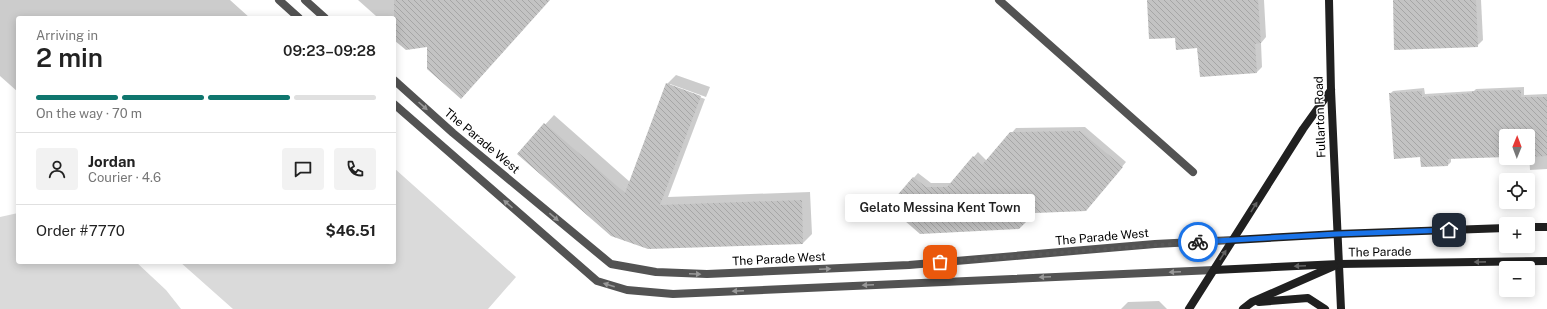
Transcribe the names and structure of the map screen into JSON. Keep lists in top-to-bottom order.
{
  "streets": {
    "main road": ["Fullarton Road", "The Parade"],
    "street": ["The Parade West"]
  },
  "crossings": [
    ["Fullarton Road", "The Parade"],
    ["The Parade West", "The Parade"]
  ],
  "places": ["Gelato Messina Kent Town"],
  "north": "top",
  "page": {
    "heading": ["2 min", "Arriving in", "09:23–09:28"],
    "panel": [
      "Jordan",
      "Courier · 4.6",
      "Order #7770",
      "$46.51"
    ],
    "bar": "On the way · 70 m",
    "map_buttons": ["+", "−"],
    "bubble": "Gelato Messina Kent Town"
  }
}
